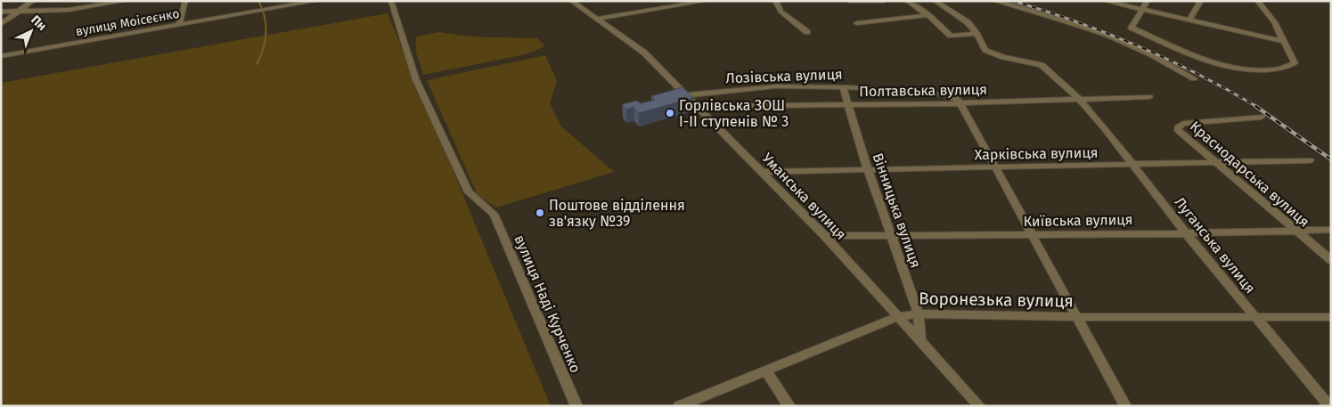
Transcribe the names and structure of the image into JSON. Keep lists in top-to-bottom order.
{
  "streets": {
    "street": [
      "вулиця Моісеєнко",
      "Лозівська вулиця",
      "Полтавська вулиця",
      "Харківська вулиця",
      "Краснодарська вулиця",
      "Уманська вулиця",
      "Вінницька вулиця",
      "Київська вулиця",
      "Луганська вулиця",
      "Воронезька вулиця",
      "вулиця Наді Курченко"
    ]
  },
  "crossings": [
    ["Лозівська вулиця", "Полтавська вулиця"],
    ["Лозівська вулиця", "Уманська вулиця"],
    ["Лозівська вулиця", "Вінницька вулиця"],
    ["Полтавська вулиця", "Уманська вулиця"],
    ["Полтавська вулиця", "Вінницька вулиця"],
    ["Полтавська вулиця", "Луганська вулиця"],
    ["Харківська вулиця", "Краснодарська вулиця"],
    ["Харківська вулиця", "Уманська вулиця"],
    ["Харківська вулиця", "Вінницька вулиця"],
    ["Харківська вулиця", "Луганська вулиця"],
    ["Краснодарська вулиця", "Київська вулиця"],
    ["Уманська вулиця", "Вінницька вулиця"],
    ["Уманська вулиця", "Київська вулиця"],
    ["Уманська вулиця", "Воронезька вулиця"],
    ["Вінницька вулиця", "Київська вулиця"],
    ["Вінницька вулиця", "Воронезька вулиця"],
    ["Київська вулиця", "Луганська вулиця"],
    ["Луганська вулиця", "Воронезька вулиця"]
  ],
  "places": ["Горлівська ЗОШ І-ІІ ступенів № 3", "Поштове відділення зв'язку №39"],
  "north": "top right"
}
